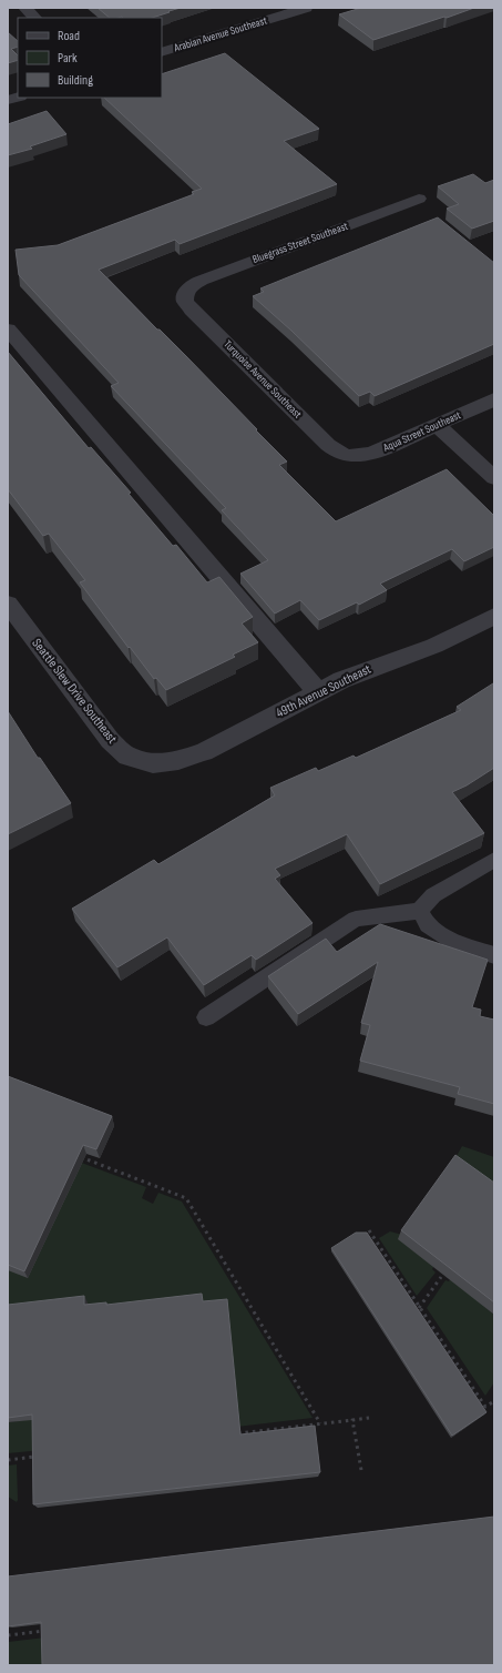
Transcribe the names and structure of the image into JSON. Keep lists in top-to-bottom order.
{
  "streets": {
    "street": [
      "Arabian Avenue Southeast",
      "Bluegrass Street Southeast",
      "Turquoise Avenue Southeast",
      "Aqua Street Southeast",
      "Seattle Slew Drive Southeast",
      "49th Avenue Southeast"
    ]
  },
  "crossings": [
    ["Bluegrass Street Southeast", "Turquoise Avenue Southeast"],
    ["Turquoise Avenue Southeast", "Aqua Street Southeast"],
    ["Seattle Slew Drive Southeast", "49th Avenue Southeast"]
  ],
  "legend": ["Road", "Park", "Building"]
}
